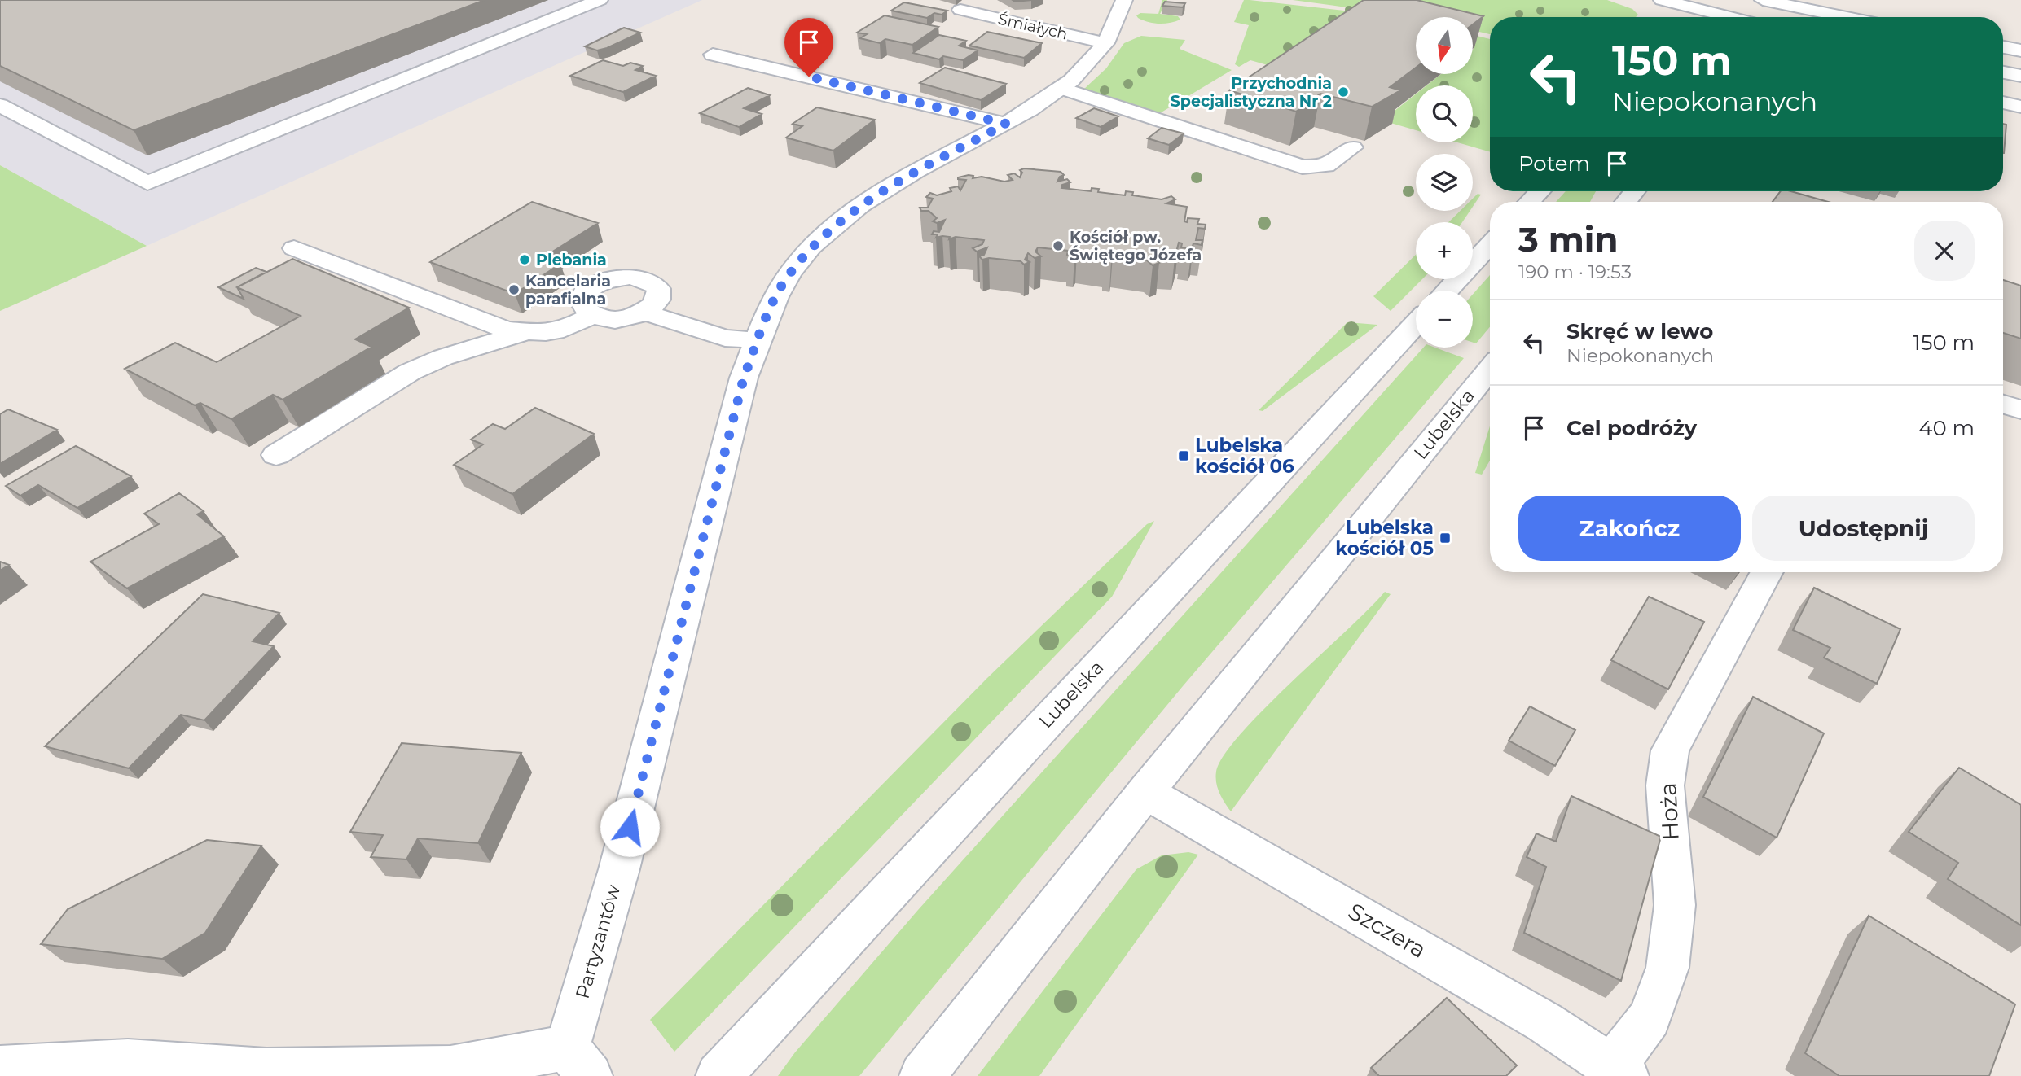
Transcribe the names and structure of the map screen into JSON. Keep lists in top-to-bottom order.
{
  "streets": {
    "street": [
      "Śmiałych",
      "Lubelska",
      "Hoża",
      "Szczera",
      "Partyzantów"
    ]
  },
  "crossings": [
    ["Śmiałych", "Partyzantów"],
    ["Lubelska", "Szczera"],
    ["Hoża", "Szczera"]
  ],
  "places": {
    "other": [
      "Przychodnia Specjalistyczna Nr 2",
      "Kościół pw. Świętego Józefa",
      "Plebania",
      "Kancelaria parafialna"
    ],
    "transit": ["Lubelska kościół 06", "Lubelska kościół 05"]
  },
  "north": "bottom",
  "page": {
    "map_buttons": ["+", "−"],
    "turn": ["150 m", "Niepokonanych"],
    "then": "Potem",
    "heading": ["3 min", "190 m · 19:53"],
    "list": [
      {
        "name": "Skręć w lewo",
        "note": "Niepokonanych",
        "value": "150 m"
      },
      {
        "name": "Cel podróży",
        "value": "40 m"
      }
    ],
    "buttons": ["Zakończ", "Udostępnij"]
  }
}
